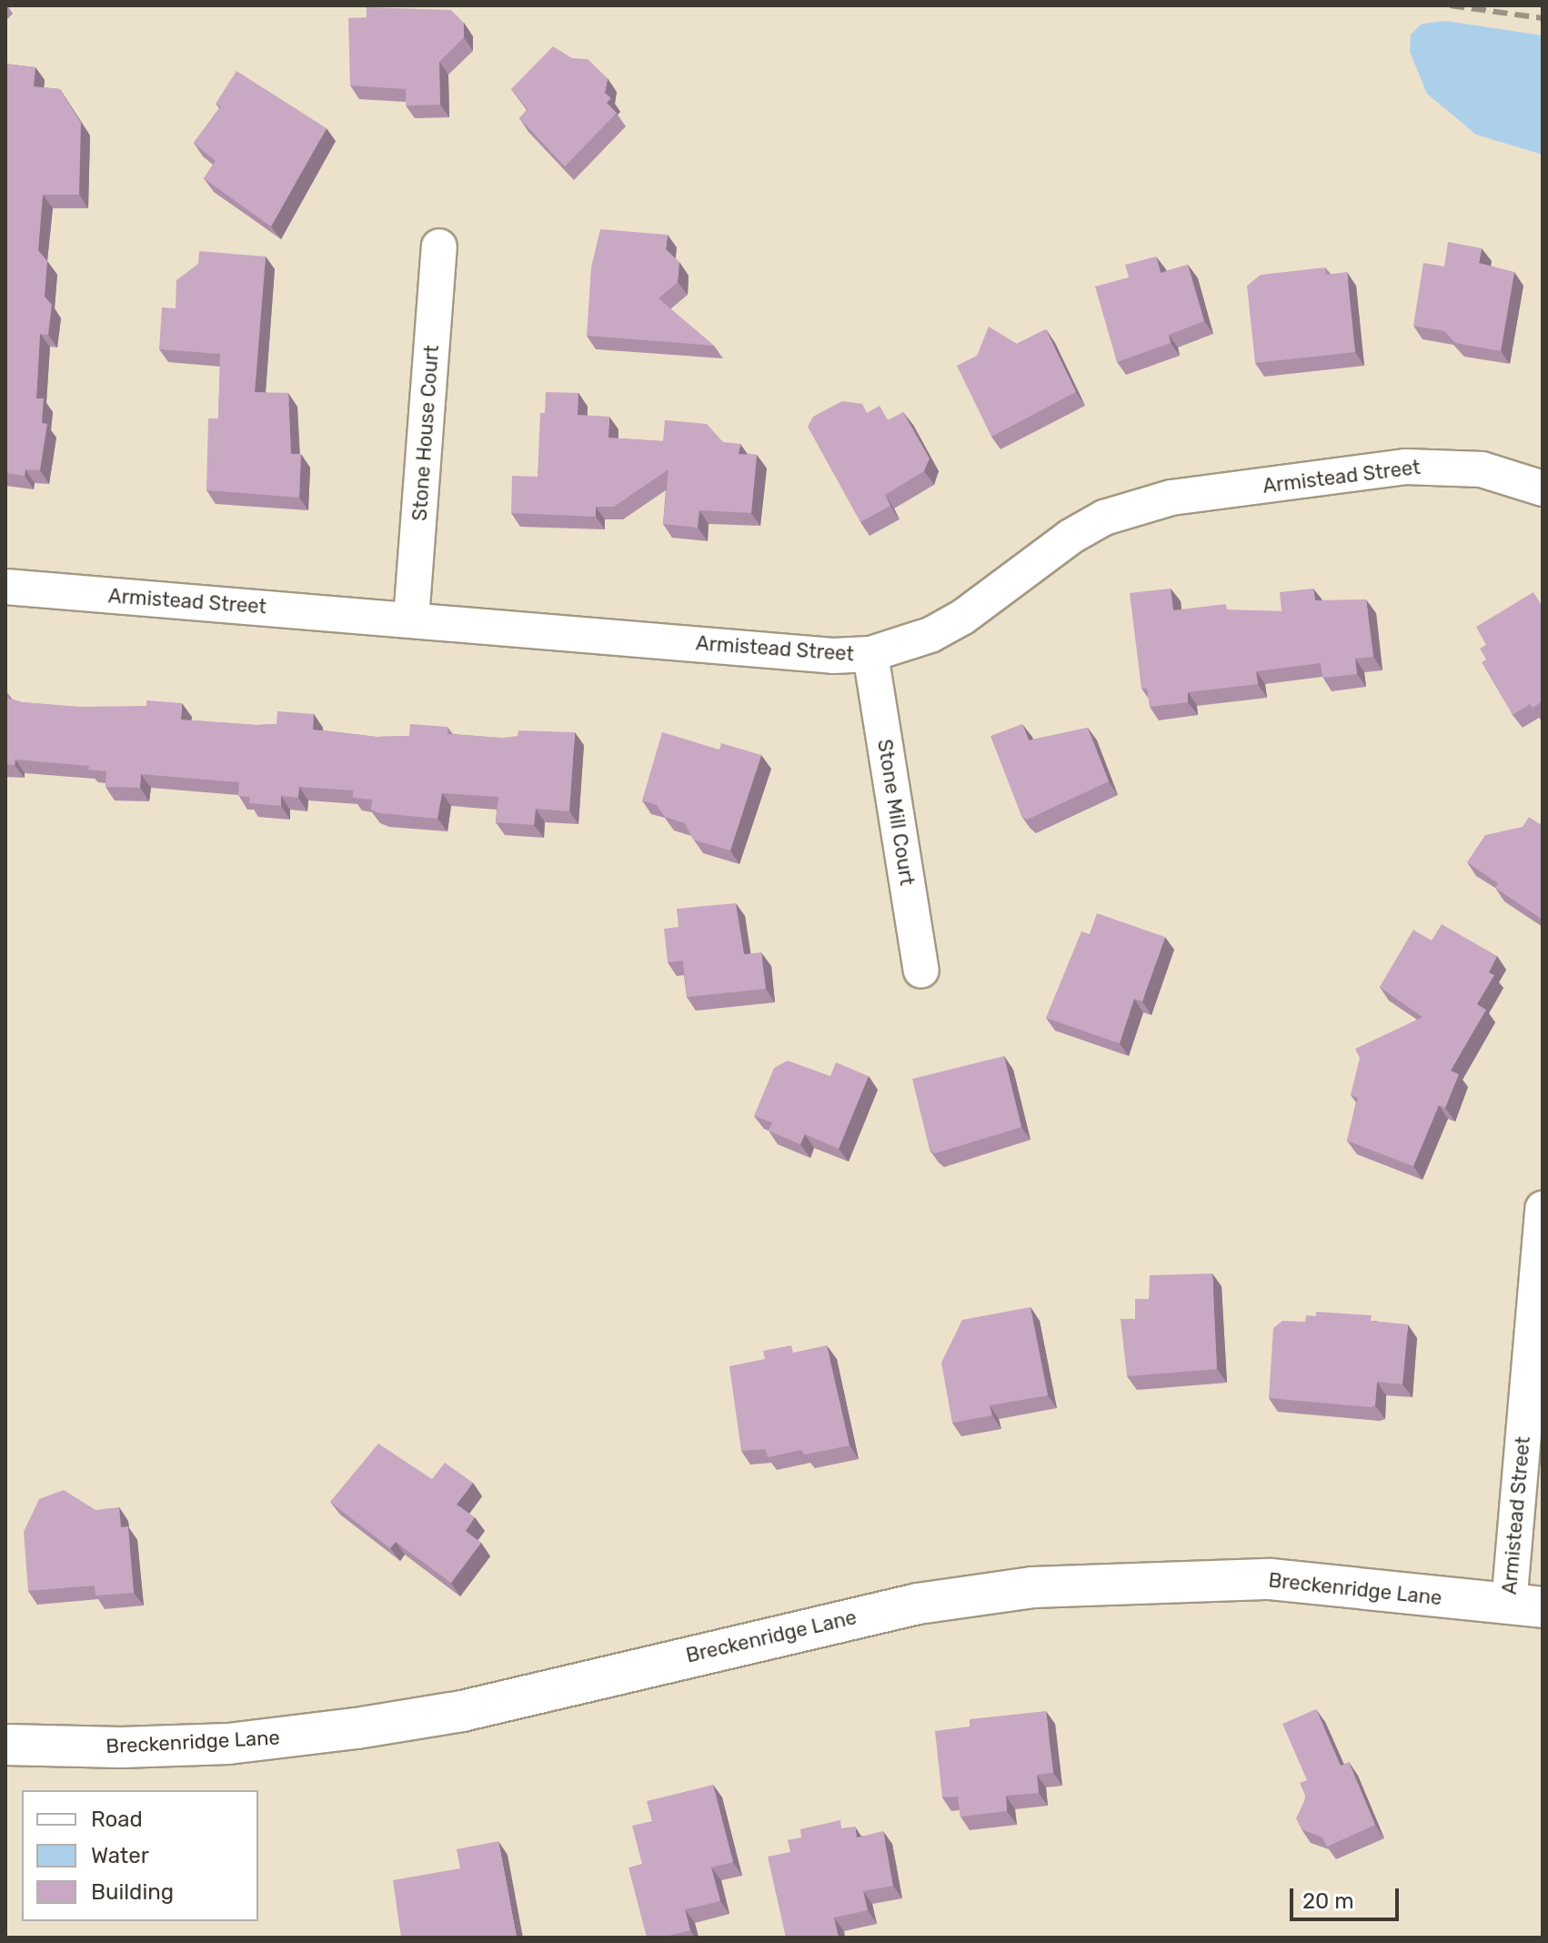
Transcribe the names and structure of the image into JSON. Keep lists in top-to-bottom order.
{
  "streets": {
    "street": [
      "Stone House Court",
      "Armistead Street",
      "Stone Mill Court",
      "Breckenridge Lane"
    ]
  },
  "crossings": [
    ["Stone House Court", "Armistead Street"],
    ["Armistead Street", "Stone Mill Court"],
    ["Armistead Street", "Breckenridge Lane"]
  ],
  "legend": ["Road", "Water", "Building"],
  "scale_bar": "20 m"
}
